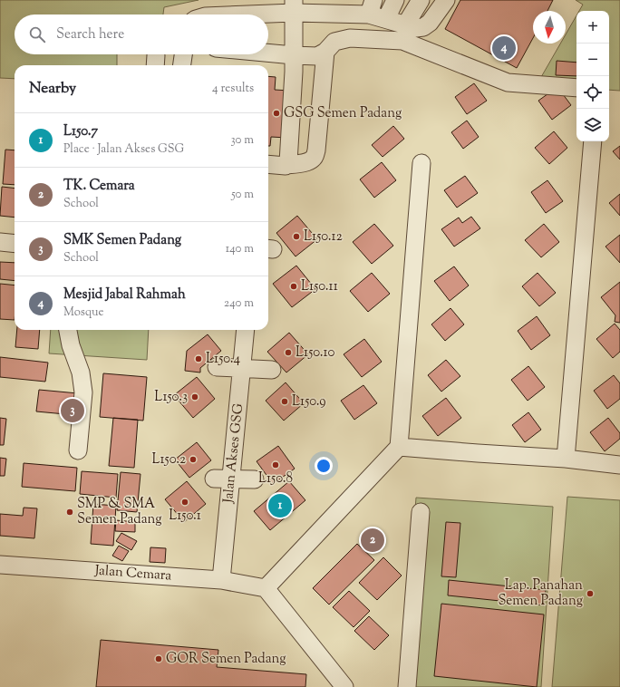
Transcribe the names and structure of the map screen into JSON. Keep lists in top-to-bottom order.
{
  "streets": {
    "street": ["Jalan Akses GSG", "Jalan Cemara"]
  },
  "crossings": [
    ["Jalan Akses GSG", "Jalan Cemara"]
  ],
  "places": [
    "GSG Semen Padang",
    "L150.12",
    "L150.11",
    "L150.10",
    "L150.4",
    "L150.3",
    "L150.9",
    "L150.2",
    "L150.8",
    "L150.1",
    "SMP & SMA Semen Padang",
    "Lap. Panahan Semen Padang",
    "GOR Semen Padang"
  ],
  "north": "bottom",
  "page": {
    "map_buttons": ["+", "−"],
    "search": "Search here",
    "pins": [
      "4",
      "3",
      "1",
      "2"
    ],
    "heading": ["Nearby", "4 results"],
    "list": [
      {
        "mark": "1",
        "name": "L150.7",
        "note": "Place · Jalan Akses GSG",
        "value": "30 m"
      },
      {
        "mark": "2",
        "name": "TK. Cemara",
        "note": "School",
        "value": "50 m"
      },
      {
        "mark": "3",
        "name": "SMK Semen Padang",
        "note": "School",
        "value": "140 m"
      },
      {
        "mark": "4",
        "name": "Mesjid Jabal Rahmah",
        "note": "Mosque",
        "value": "240 m"
      }
    ]
  }
}
